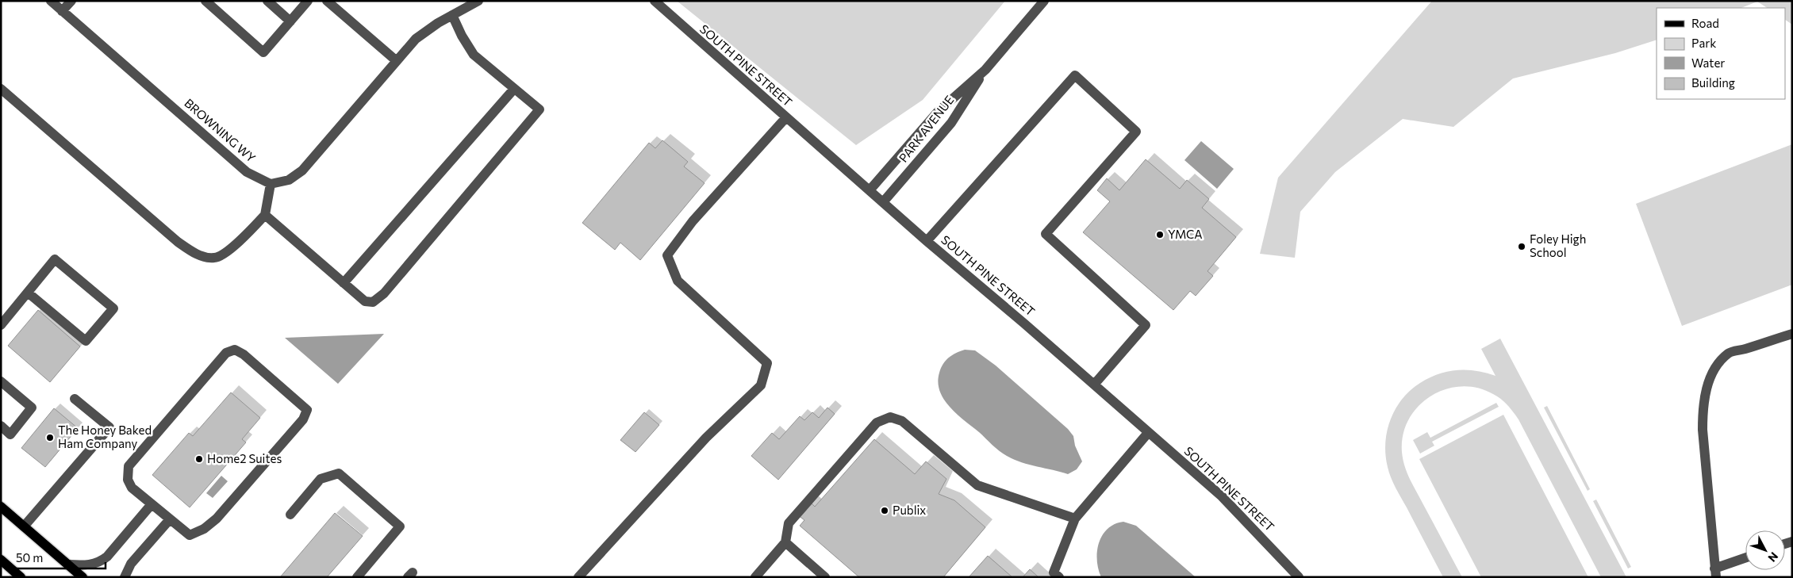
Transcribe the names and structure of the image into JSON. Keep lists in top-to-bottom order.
{
  "streets": {
    "street": ["SOUTH PINE STREET", "PARK AVENUE", "BROWNING WY"]
  },
  "crossings": [
    ["SOUTH PINE STREET", "PARK AVENUE"]
  ],
  "places": [
    "YMCA",
    "Foley High School",
    "The Honey Baked Ham Company",
    "Home2 Suites",
    "Publix"
  ],
  "legend": [
    "Road",
    "Park",
    "Water",
    "Building"
  ],
  "scale_bar": "50 m",
  "north": "bottom right"
}
